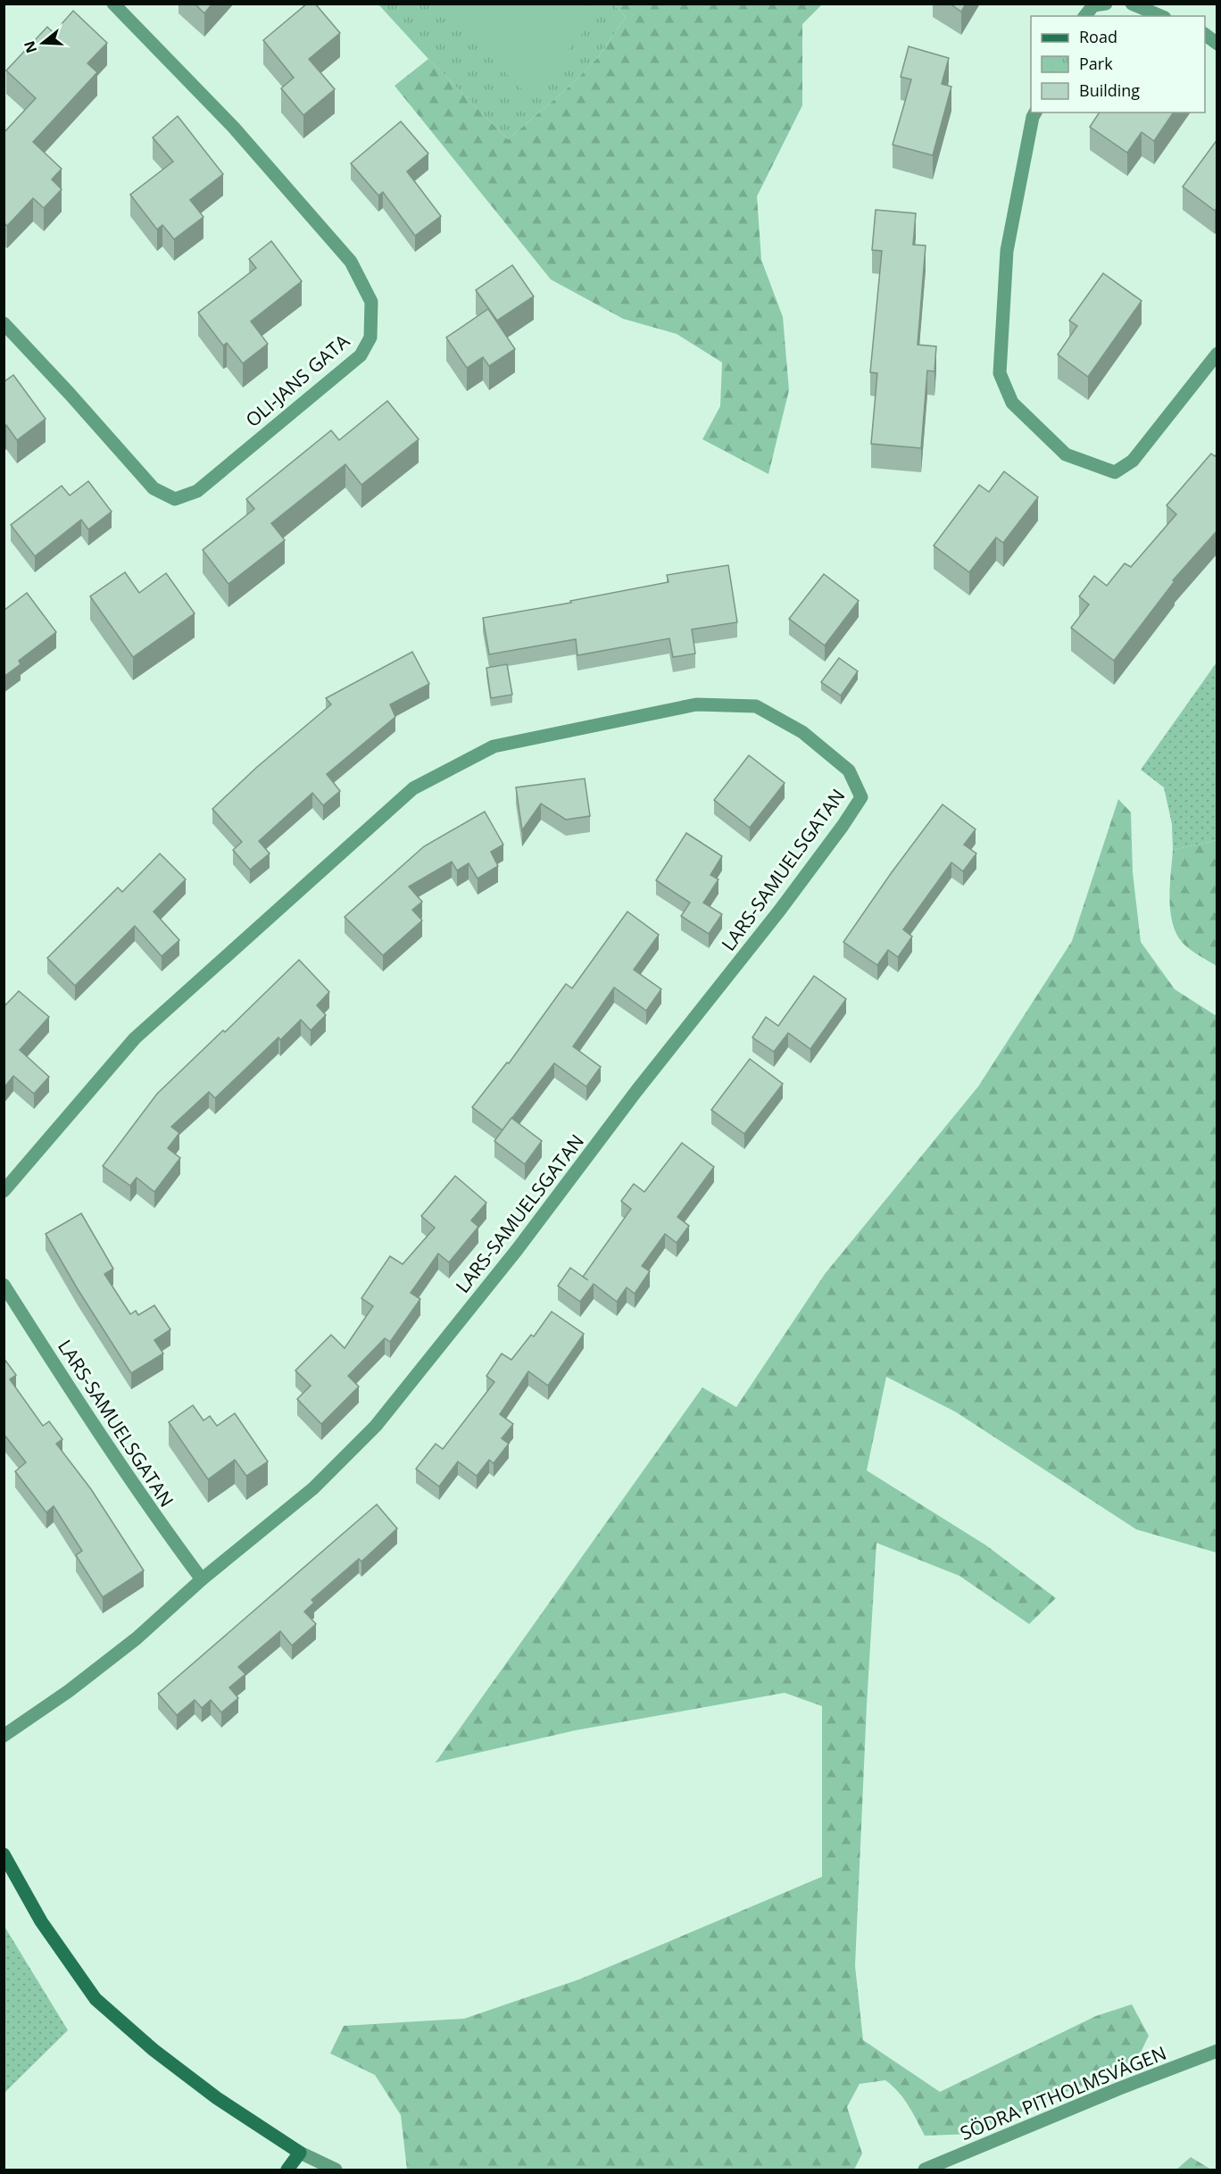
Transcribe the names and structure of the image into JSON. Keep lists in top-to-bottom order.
{
  "streets": {
    "street": ["OLI-JANS GATA", "LARS-SAMUELSGATAN", "SÖDRA PITHOLMSVÄGEN"]
  },
  "legend": ["Road", "Park", "Building"],
  "north": "left"
}
